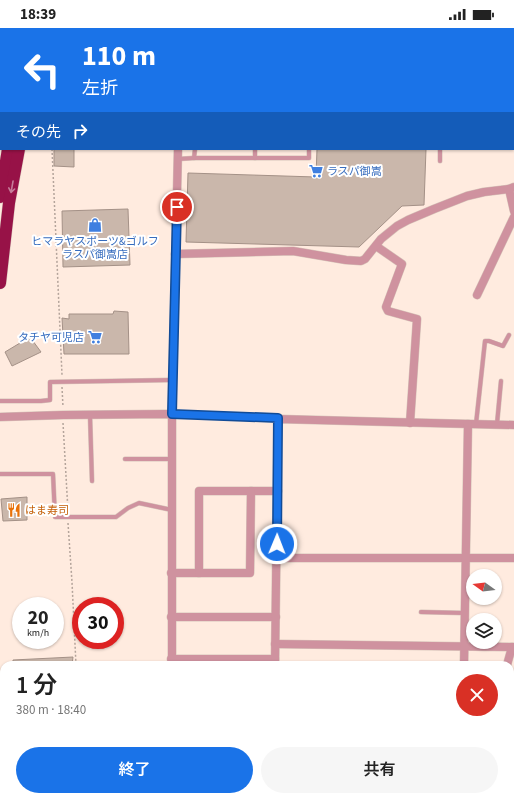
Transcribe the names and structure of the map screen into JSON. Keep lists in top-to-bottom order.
{
  "places": {
    "supermarket": ["ラスパ御嵩", "タチヤ可児店"],
    "shop": ["ヒマラヤスポーツ&ゴルフ ラスパ御嵩店"],
    "restaurant": ["はま寿司"]
  },
  "north": "left",
  "page": {
    "status": "18:39",
    "turn": ["110 m", "左折"],
    "then": "その先",
    "speed": "20 km/h",
    "limit": "30",
    "heading": ["1 分", "380 m · 18:40"],
    "buttons": ["終了", "共有"]
  }
}
